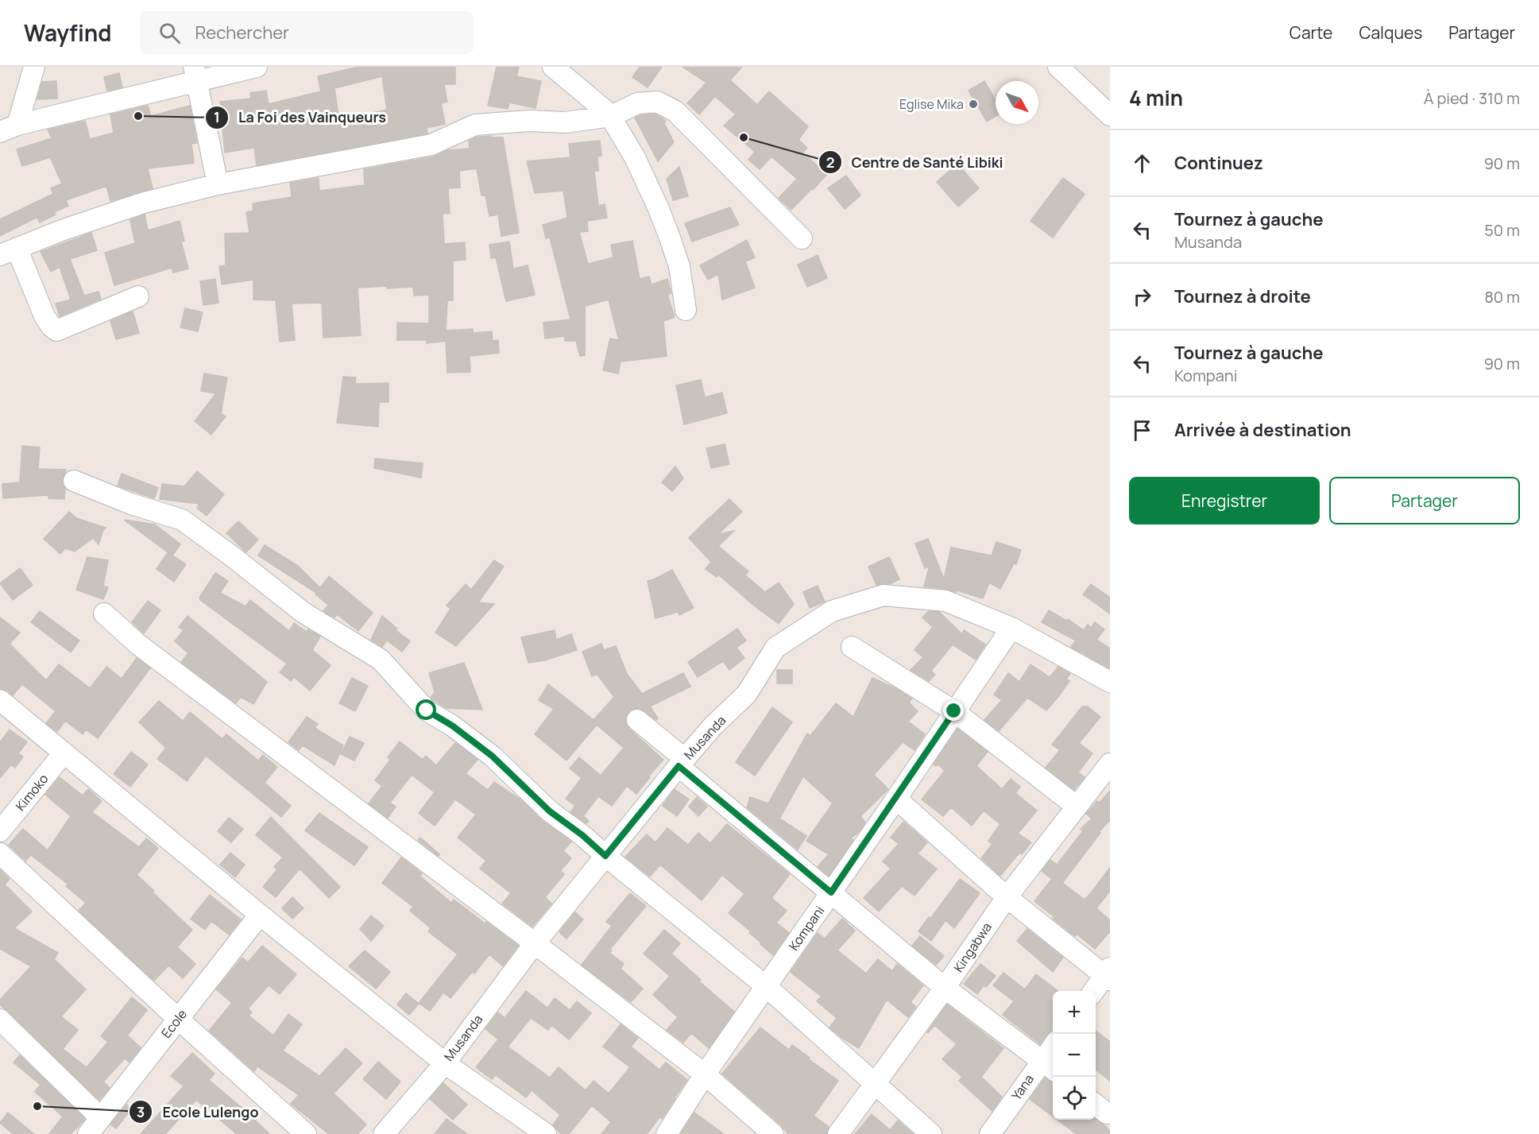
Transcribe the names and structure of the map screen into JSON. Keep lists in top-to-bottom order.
{
  "streets": {
    "street": [
      "Musanda",
      "Kimoko",
      "Kompani",
      "Kingabwa",
      "Ecole",
      "Yana"
    ]
  },
  "crossings": [
    ["Musanda", "Kompani"]
  ],
  "places": [
    "Eglise Mika",
    "La Foi des Vainqueurs",
    "Centre de Santé Libiki",
    "Ecole Lulengo"
  ],
  "north": "bottom right",
  "page": {
    "header": "Wayfind",
    "search": "Rechercher",
    "nav": ["Carte", "Calques", "Partager"],
    "heading": ["4 min", "À pied · 310 m"],
    "list": [
      ["Continuez", "90 m"],
      ["Tournez à gauche", "Musanda", "50 m"],
      ["Tournez à droite", "80 m"],
      ["Tournez à gauche", "Kompani", "90 m"],
      "Arrivée à destination"
    ],
    "buttons": ["Enregistrer", "Partager"],
    "map_buttons": ["+", "−"]
  }
}
